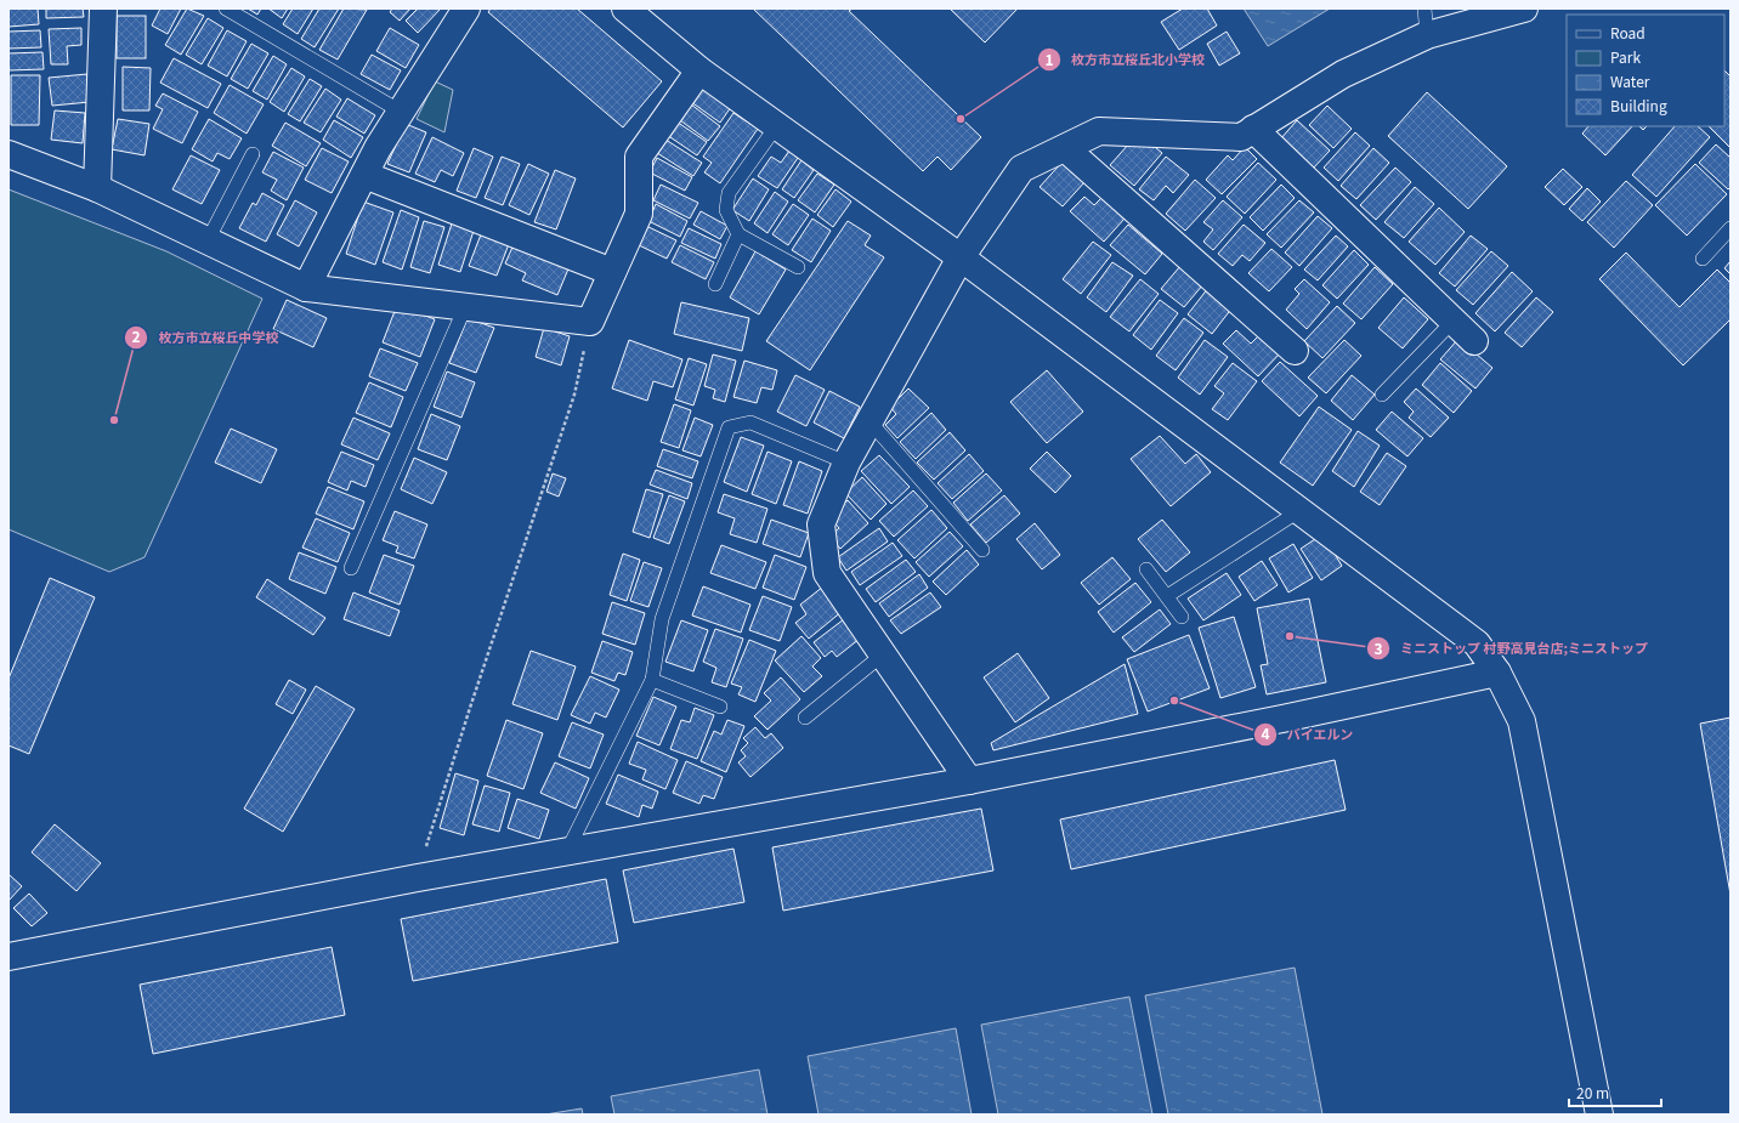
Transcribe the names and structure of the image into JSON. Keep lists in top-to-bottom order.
{
  "places": [
    "枚方市立桜丘北小学校",
    "枚方市立桜丘中学校",
    "ミニストップ 村野高見台店;ミニストップ",
    "バイエルン"
  ],
  "legend": [
    "Road",
    "Park",
    "Water",
    "Building"
  ],
  "scale_bar": "20 m"
}
